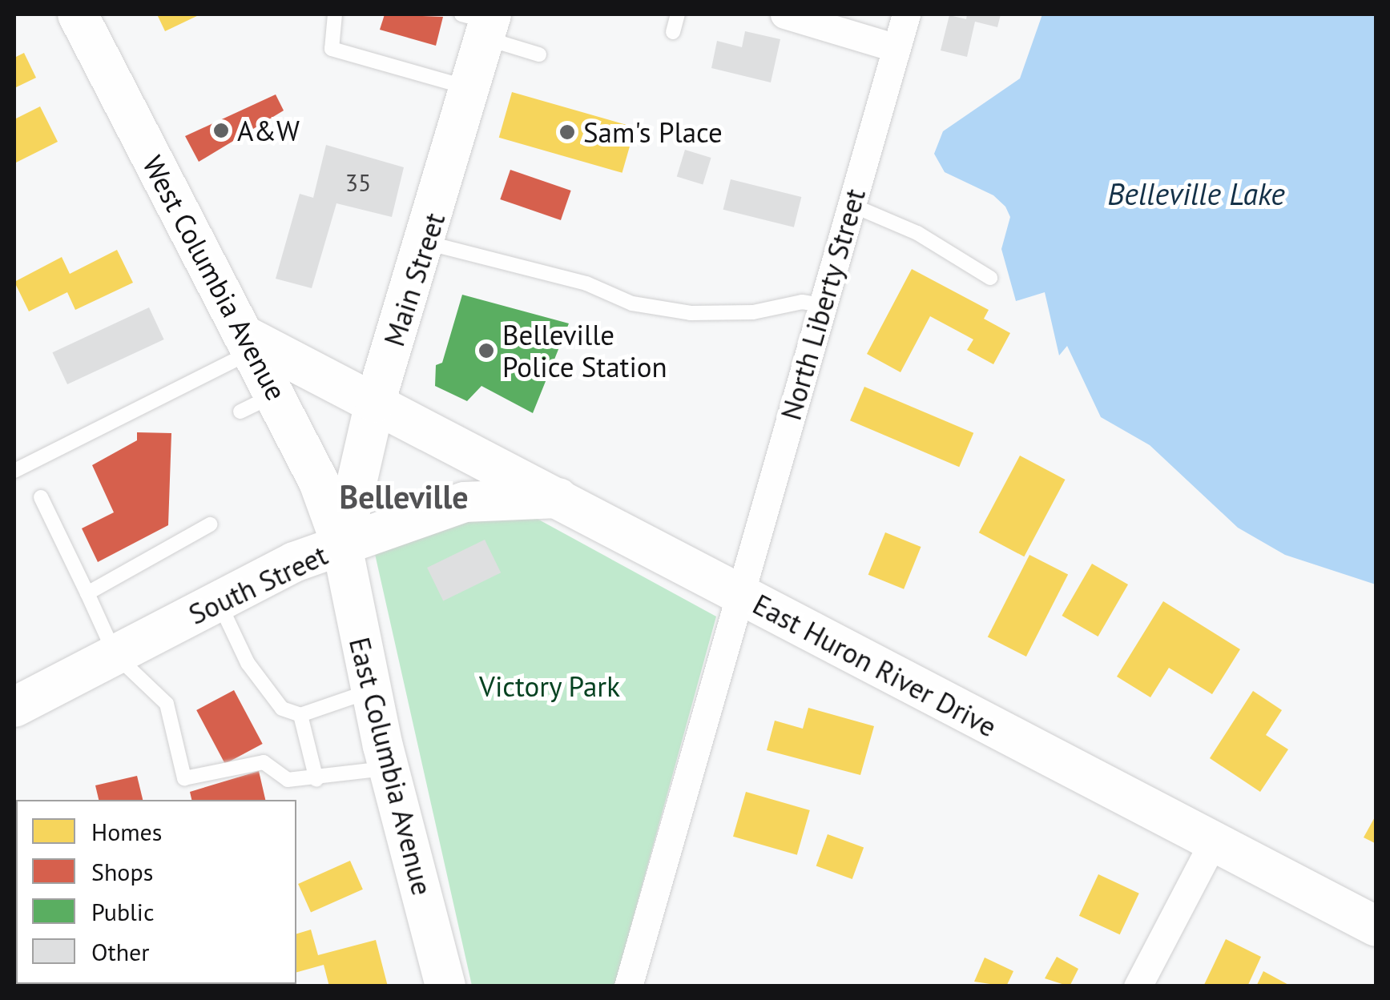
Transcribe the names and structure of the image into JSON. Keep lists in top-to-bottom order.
{
  "streets": {
    "main road": [
      "West Columbia Avenue",
      "Main Street",
      "South Street",
      "East Huron River Drive",
      "East Columbia Avenue"
    ],
    "street": ["North Liberty Street"]
  },
  "crossings": [
    ["West Columbia Avenue", "Main Street"],
    ["West Columbia Avenue", "South Street"],
    ["West Columbia Avenue", "East Huron River Drive"],
    ["West Columbia Avenue", "East Columbia Avenue"],
    ["Main Street", "South Street"],
    ["Main Street", "East Huron River Drive"],
    ["Main Street", "East Columbia Avenue"],
    ["North Liberty Street", "East Huron River Drive"],
    ["South Street", "East Huron River Drive"],
    ["South Street", "East Columbia Avenue"]
  ],
  "districts": ["Belleville"],
  "water": ["Belleville Lake"],
  "parks": ["Victory Park"],
  "places": ["A&W", "Sam's Place", "Belleville Police Station"],
  "house_numbers": ["35"],
  "legend": [
    "Homes",
    "Shops",
    "Public",
    "Other"
  ]
}
